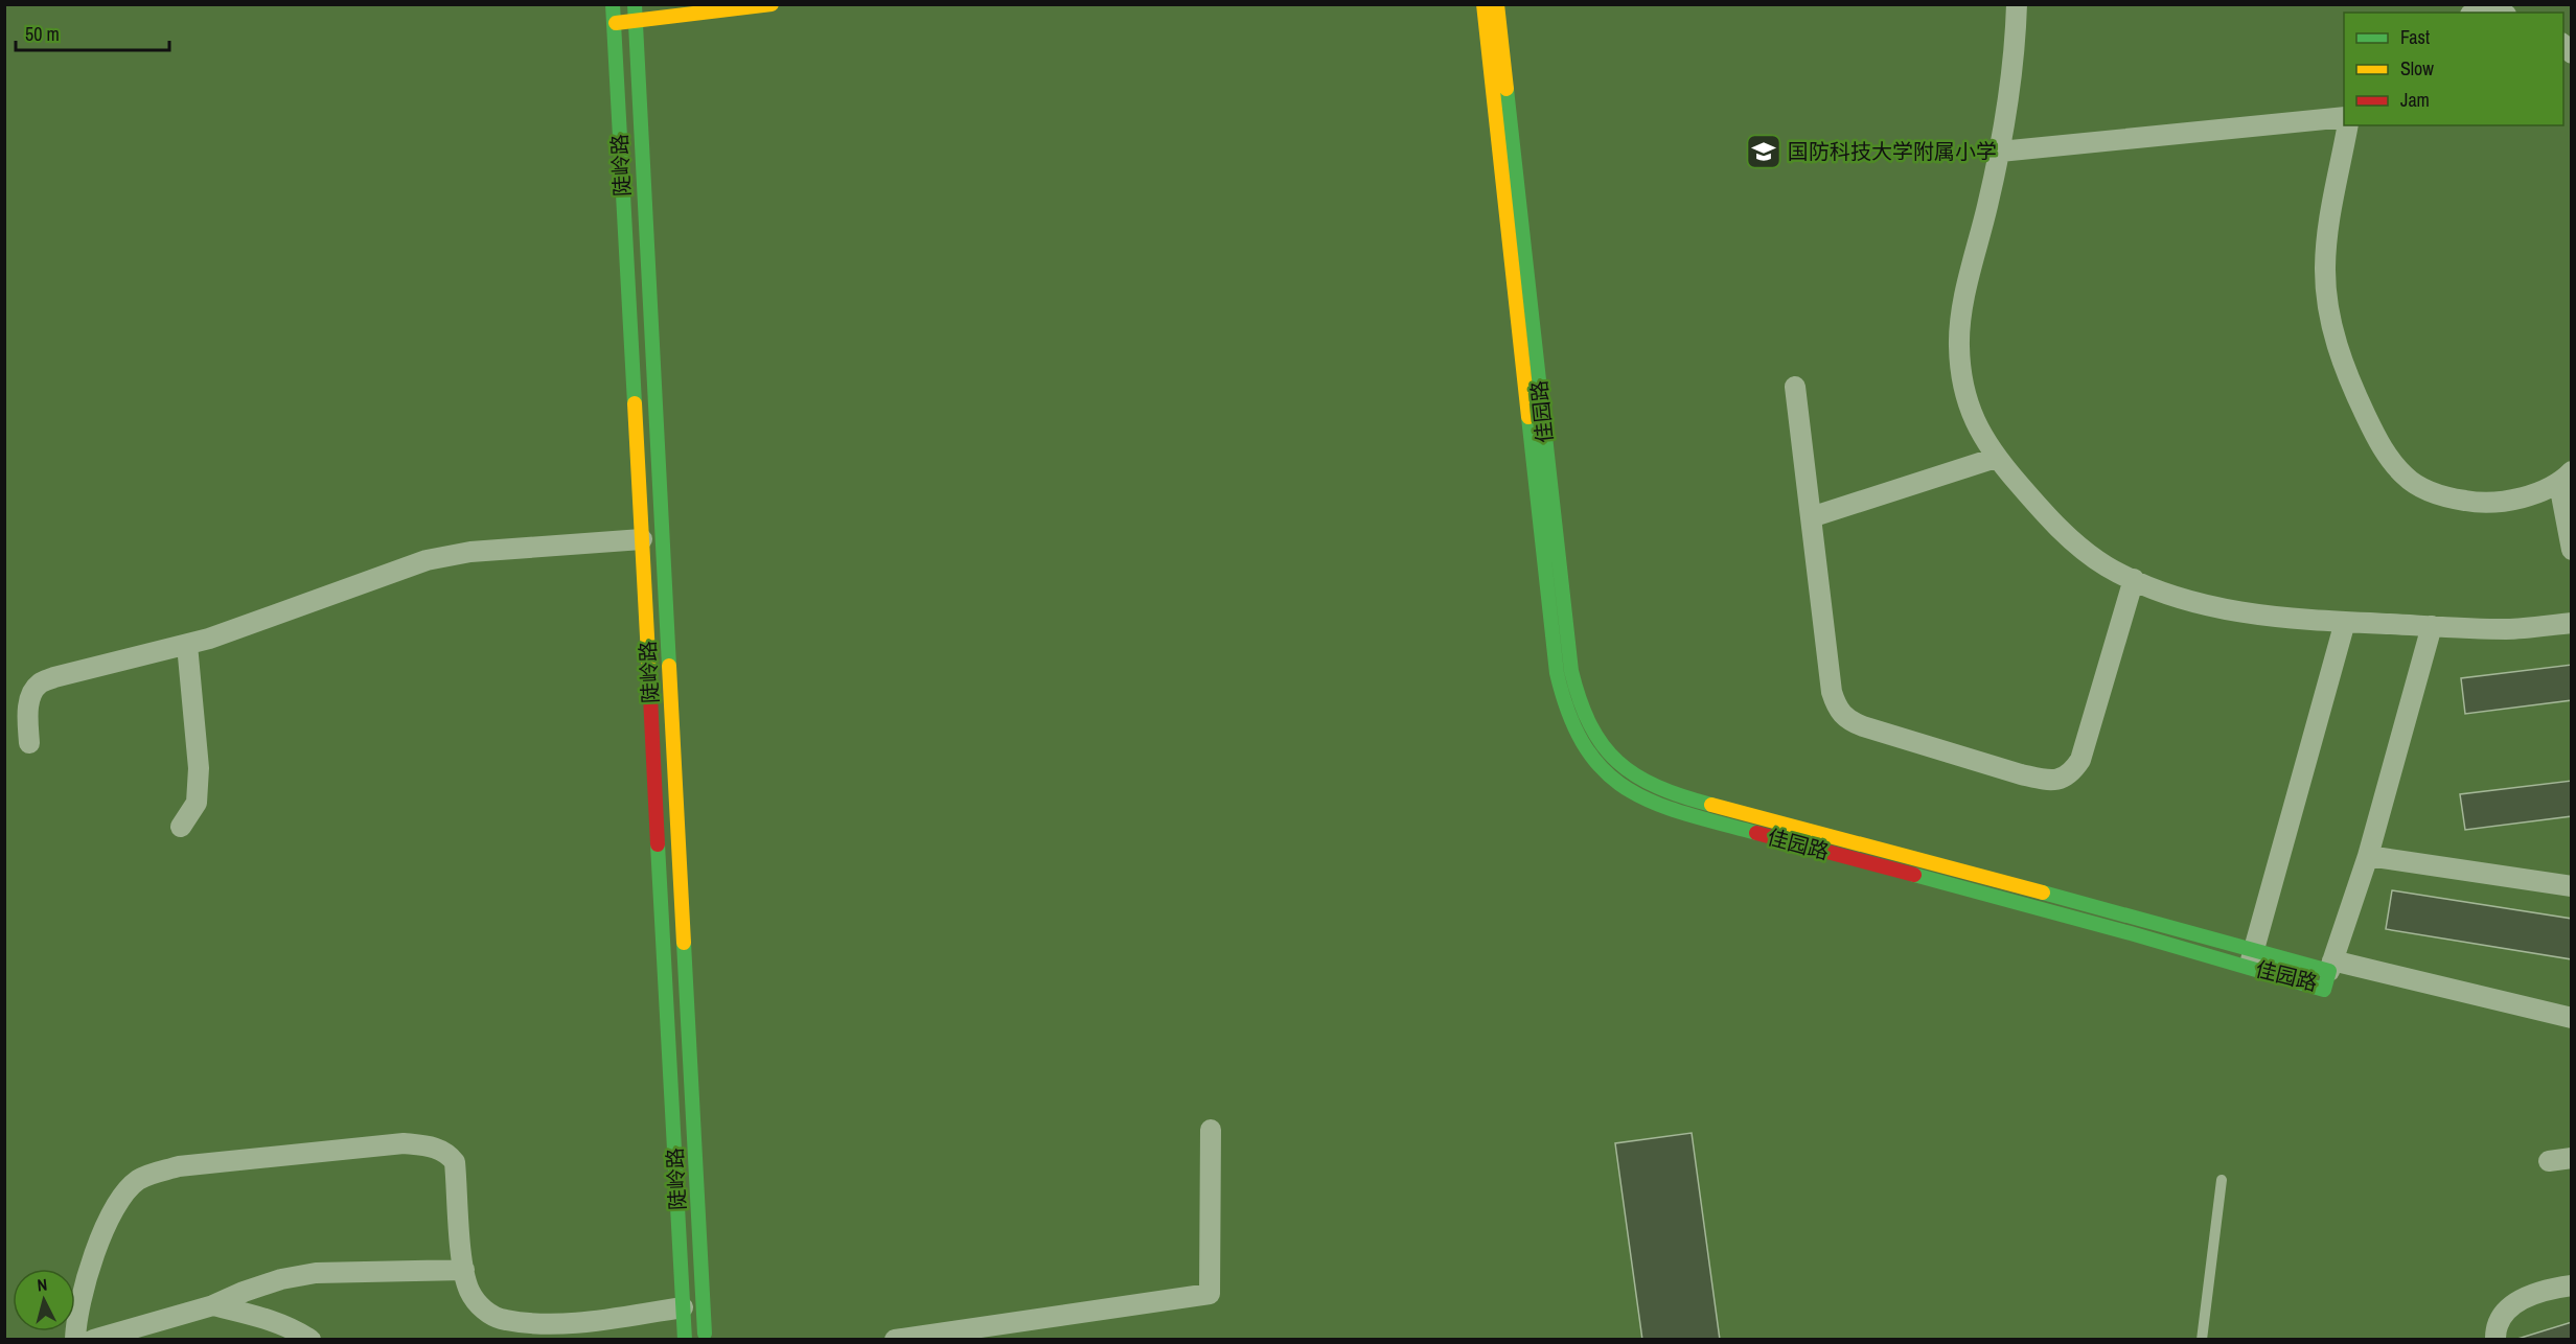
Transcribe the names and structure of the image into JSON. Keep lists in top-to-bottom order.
{
  "streets": {
    "street": ["陡岭路", "佳园路"]
  },
  "places": {
    "school or university": ["国防科技大学附属小学"]
  },
  "legend": ["Fast", "Slow", "Jam"],
  "scale_bar": "50 m",
  "north": "top"
}
